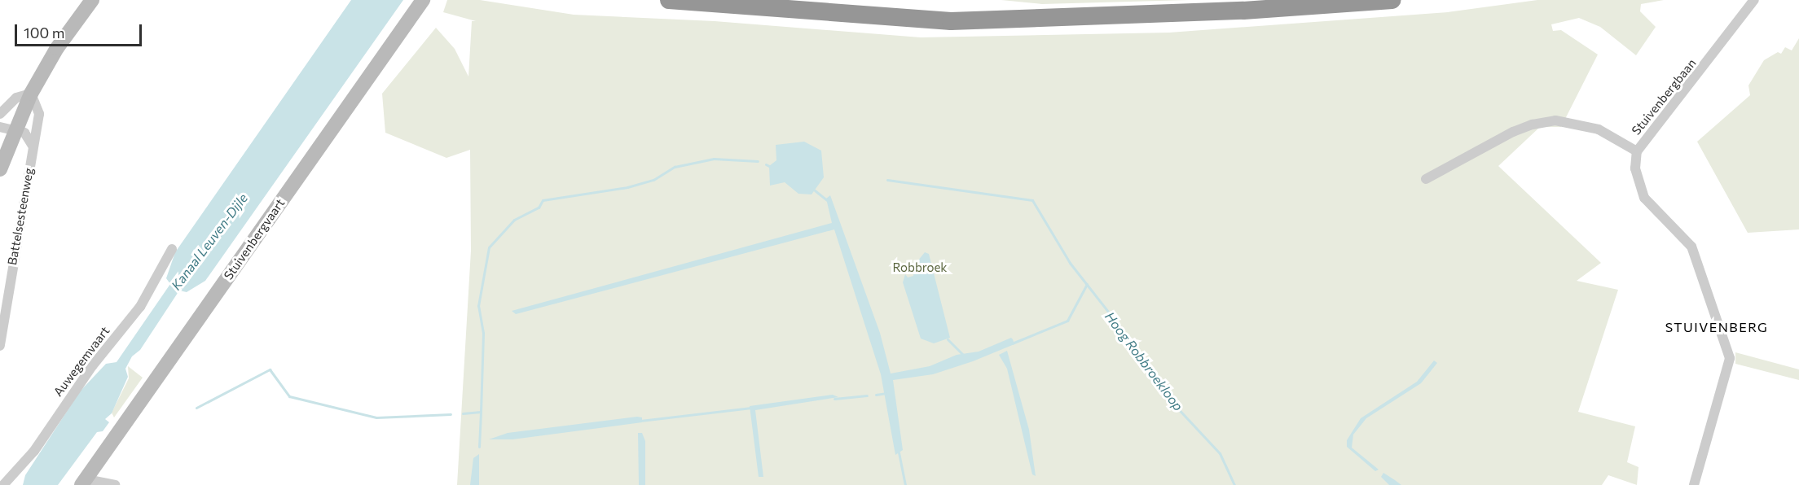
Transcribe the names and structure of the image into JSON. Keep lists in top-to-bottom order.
{
  "streets": {
    "main road": ["Stuivenbergvaart"],
    "street": ["Stuivenbergbaan", "Battelsesteenweg", "Auwegemvaart"]
  },
  "districts": ["STUIVENBERG"],
  "water": ["Kanaal Leuven-Dijle", "Hoog Robbroekloop"],
  "parks": ["Robbroek"],
  "scale_bar": "100 m"
}
